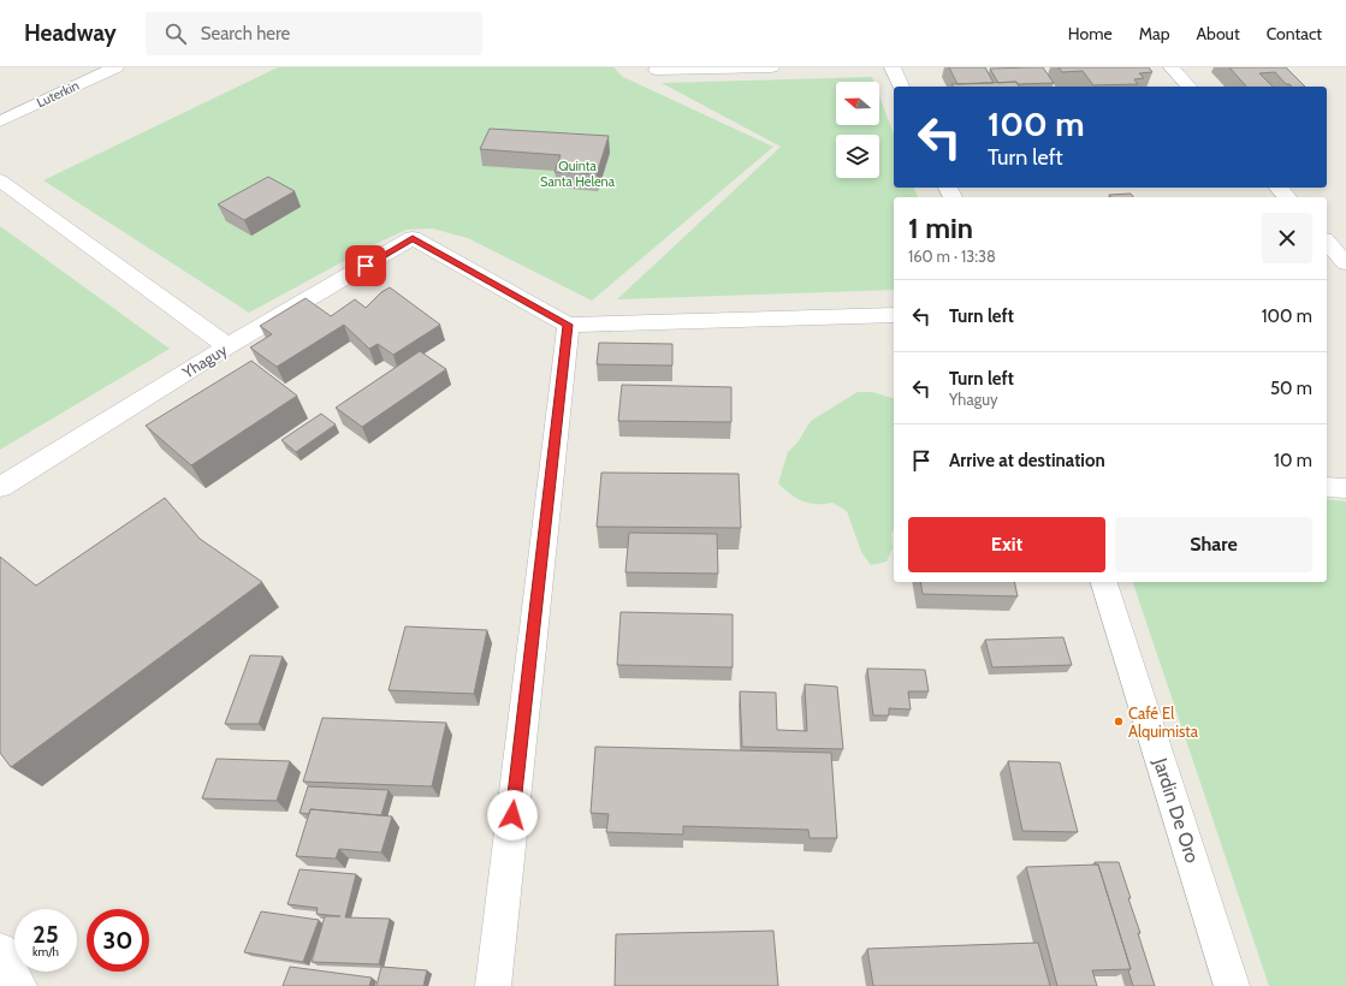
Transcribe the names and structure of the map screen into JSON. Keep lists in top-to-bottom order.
{
  "streets": {
    "street": ["Luterkin", "Yhaguy", "Jardin De Oro"]
  },
  "parks": ["Quinta Santa Helena"],
  "places": ["Café El Alquimista"],
  "north": "left",
  "page": {
    "header": "Headway",
    "search": "Search here",
    "nav": [
      "Home",
      "Map",
      "About",
      "Contact"
    ],
    "turn": ["100 m", "Turn left"],
    "heading": ["1 min", "160 m · 13:38"],
    "list": [
      {
        "name": "Turn left",
        "value": "100 m"
      },
      {
        "name": "Turn left",
        "note": "Yhaguy",
        "value": "50 m"
      },
      {
        "name": "Arrive at destination",
        "value": "10 m"
      }
    ],
    "buttons": ["Exit", "Share"],
    "speed": "25 km/h",
    "limit": "30"
  }
}
